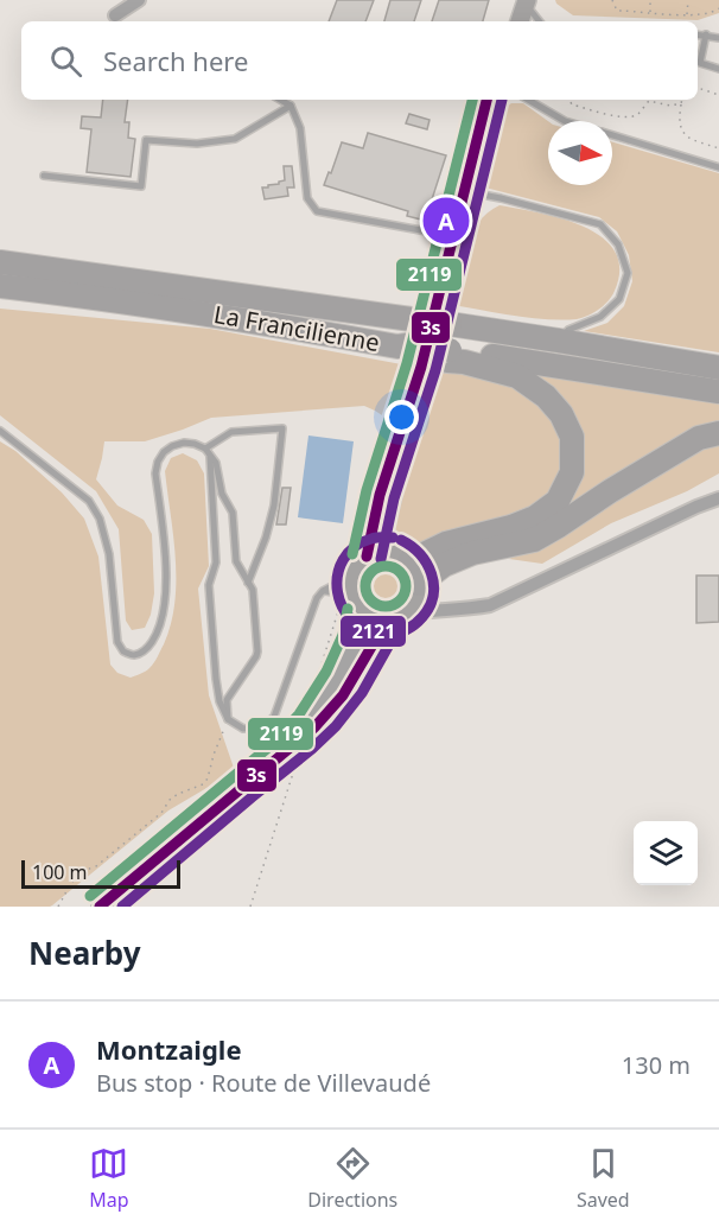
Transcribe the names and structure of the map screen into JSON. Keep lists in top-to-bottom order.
{
  "streets": {
    "highway": ["La Francilienne"]
  },
  "lines": ["transit line 3s", "transit line 2121", "transit line 2119"],
  "scale_bar": "100 m",
  "north": "right",
  "page": {
    "search": "Search here",
    "pins": "A",
    "scale": "100 m",
    "heading": "Nearby",
    "list": [
      {
        "mark": "A",
        "name": "Montzaigle",
        "note": "Bus stop · Route de Villevaudé",
        "value": "130 m"
      }
    ],
    "nav": ["Map", "Directions", "Saved"]
  }
}
